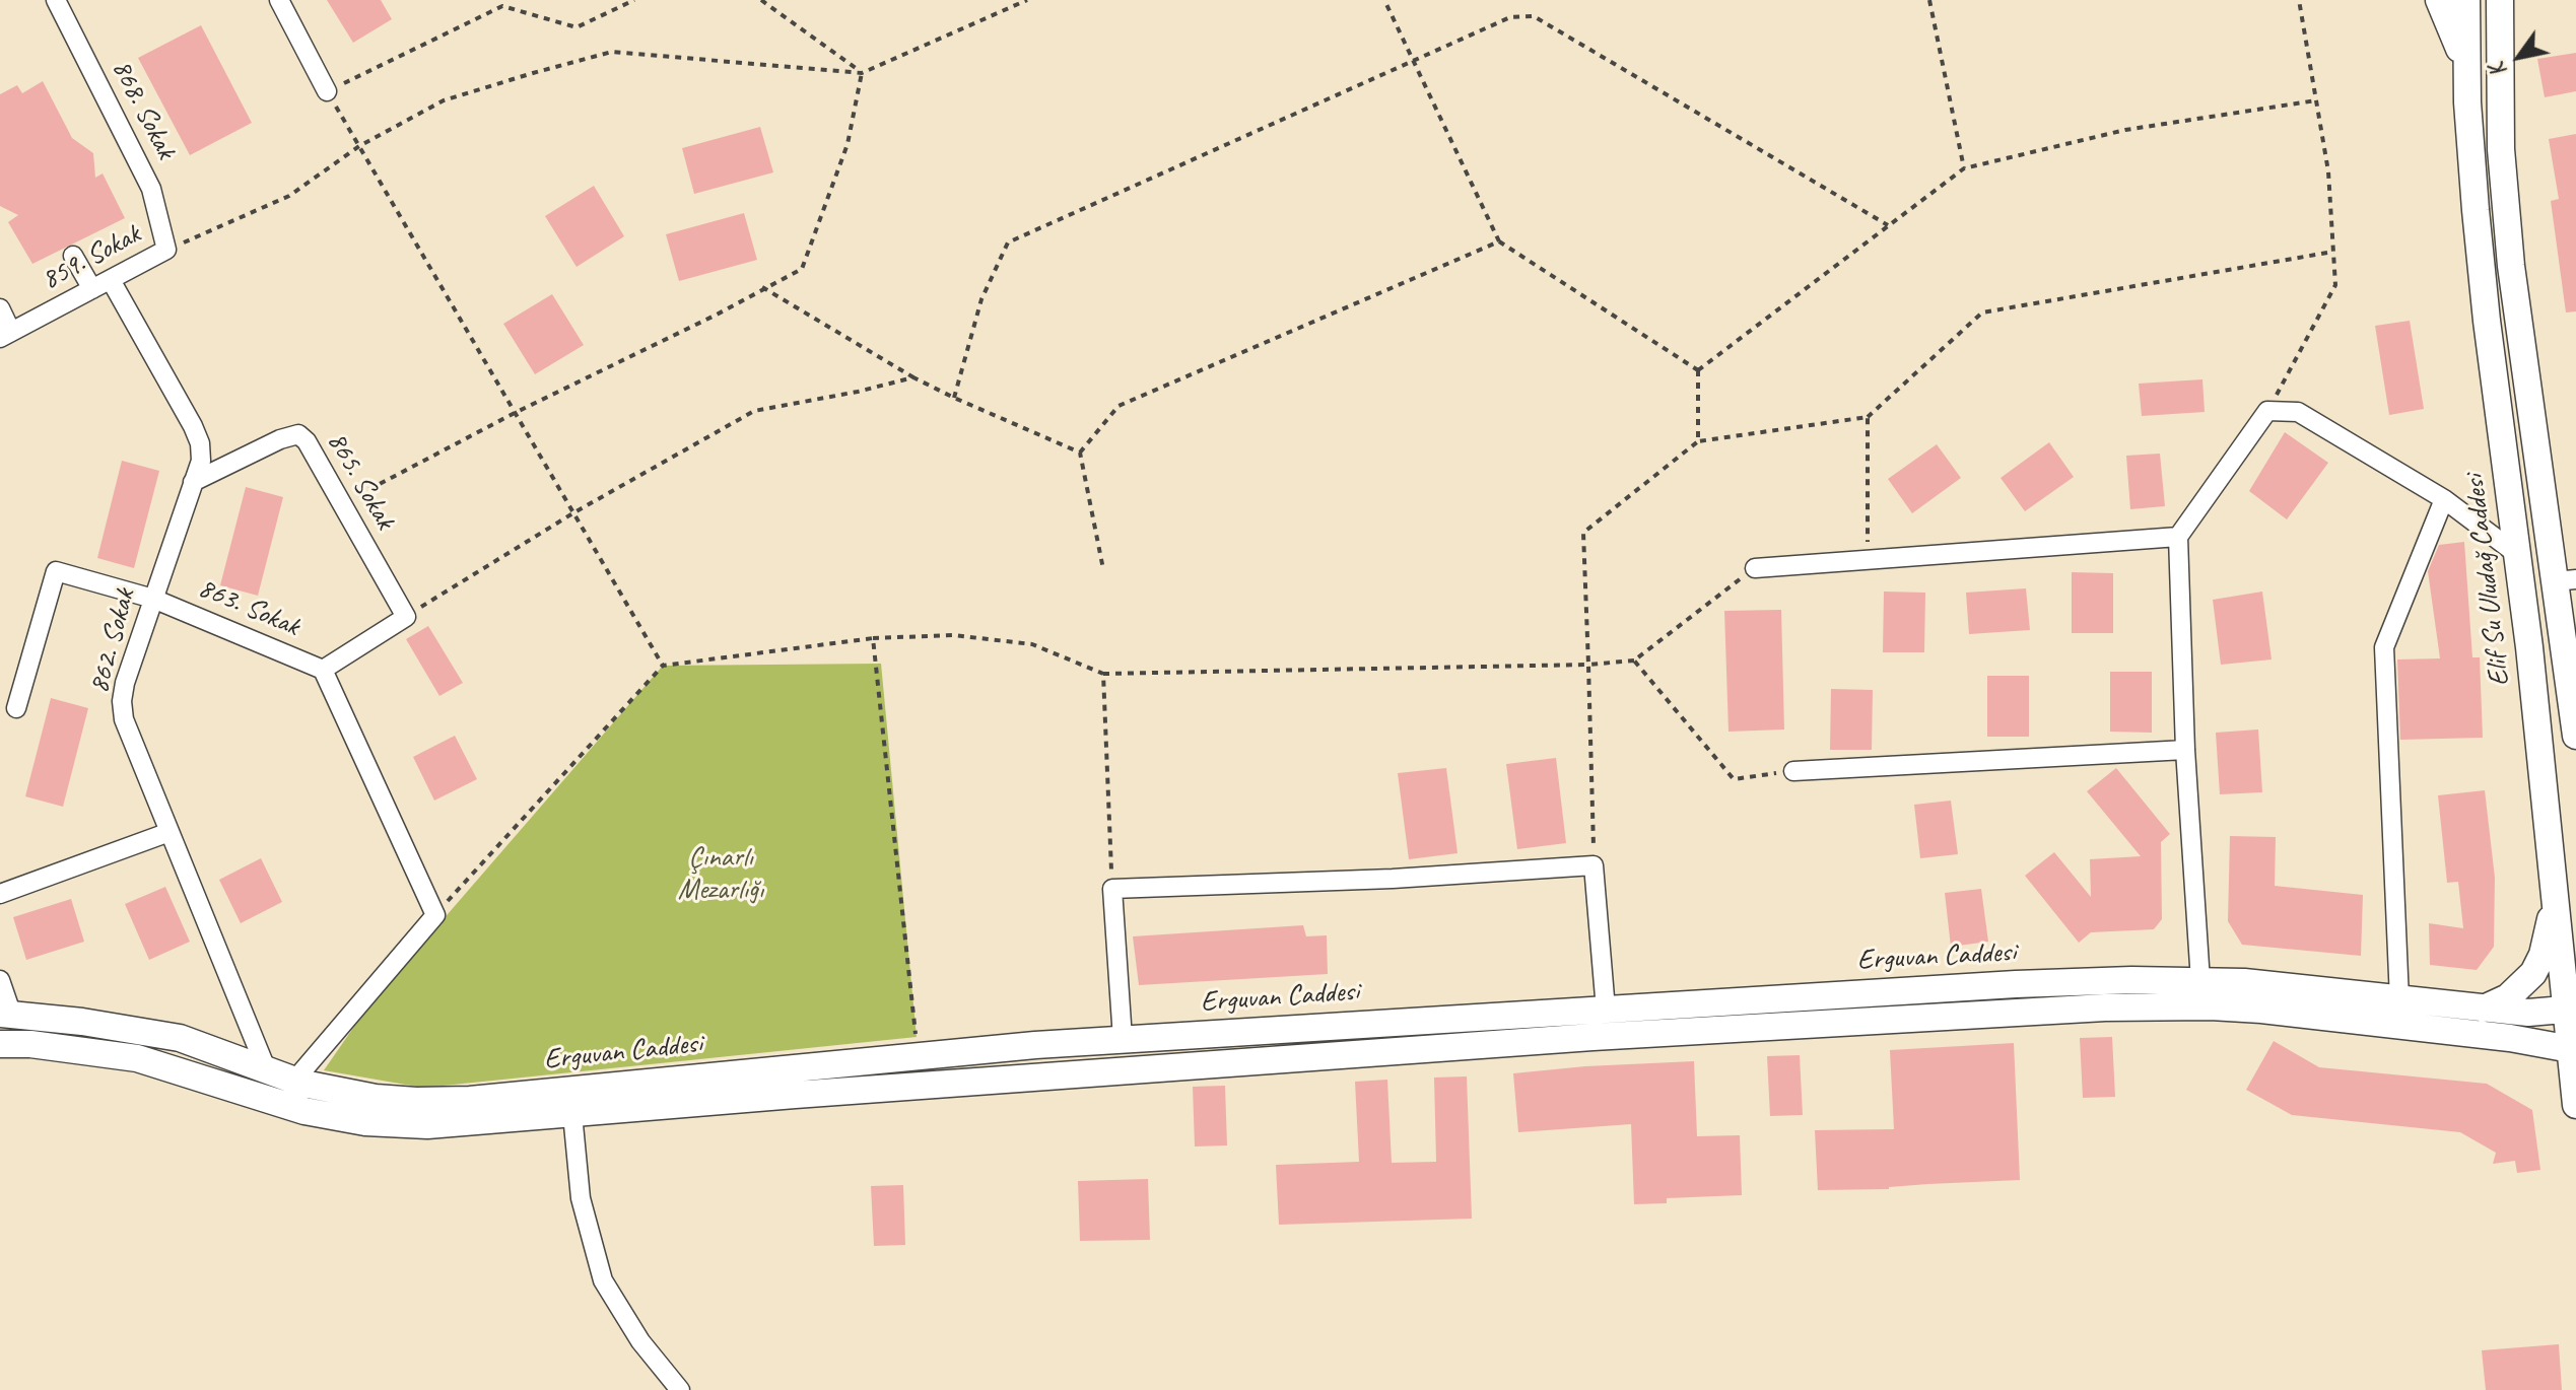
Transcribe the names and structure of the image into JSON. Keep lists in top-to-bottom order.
{
  "streets": {
    "street": [
      "868. Sokak",
      "859. Sokak",
      "865. Sokak",
      "Elif Su Uludağ Caddesi",
      "863. Sokak",
      "862. Sokak",
      "Erguvan Caddesi"
    ]
  },
  "crossings": [
    ["868. Sokak", "859. Sokak"],
    ["859. Sokak", "862. Sokak"],
    ["865. Sokak", "862. Sokak"],
    ["Elif Su Uludağ Caddesi", "Erguvan Caddesi"],
    ["863. Sokak", "862. Sokak"],
    ["862. Sokak", "Erguvan Caddesi"]
  ],
  "parks": ["Çınarlı Mezarlığı"],
  "north": "bottom left"
}
